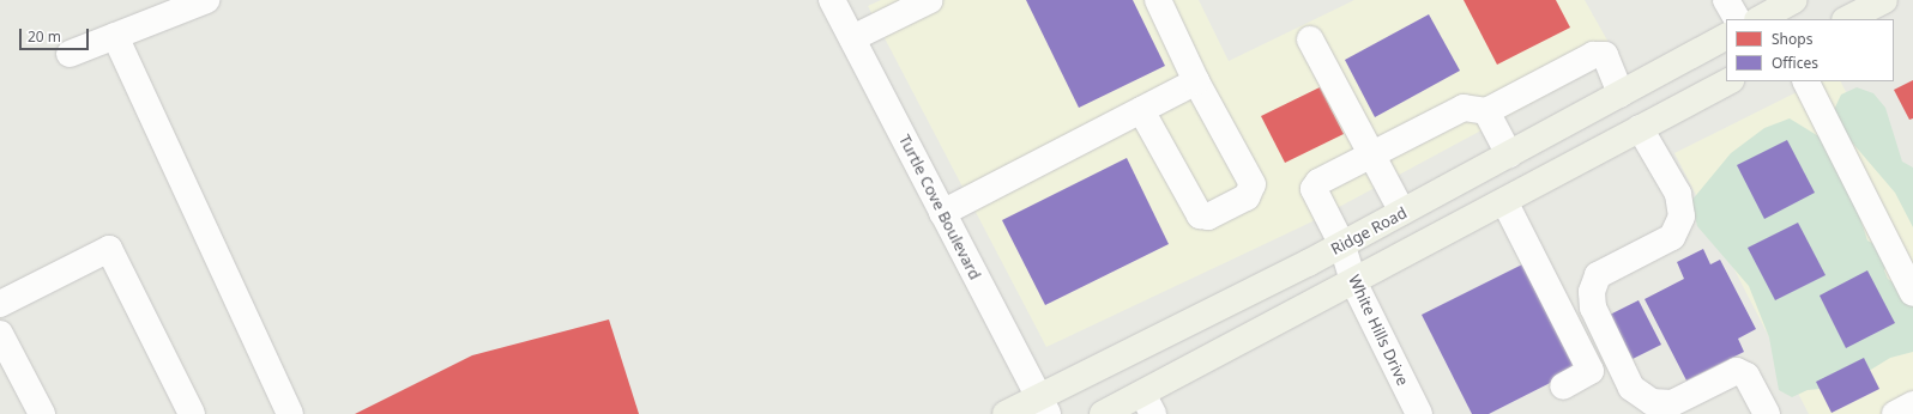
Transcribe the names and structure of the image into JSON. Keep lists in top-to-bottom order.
{
  "streets": {
    "main road": ["Ridge Road"],
    "street": ["Turtle Cove Boulevard", "White Hills Drive"]
  },
  "crossings": [
    ["Turtle Cove Boulevard", "Ridge Road"],
    ["Ridge Road", "White Hills Drive"]
  ],
  "legend": ["Shops", "Offices"],
  "scale_bar": "20 m"
}
